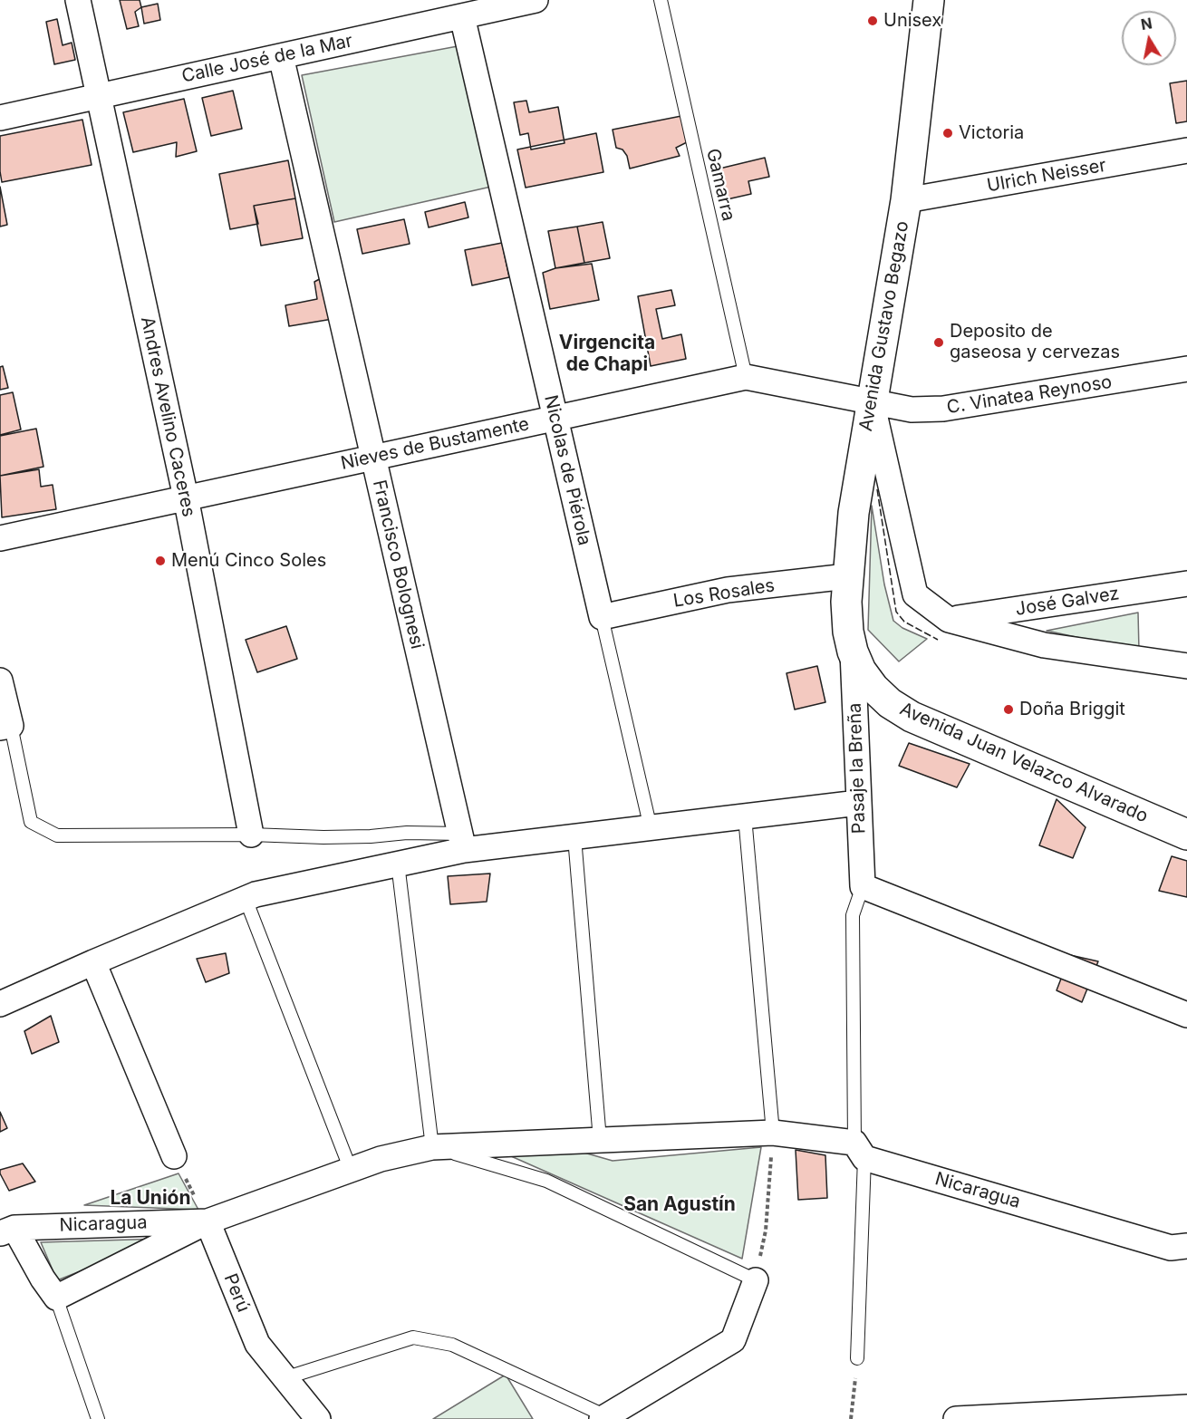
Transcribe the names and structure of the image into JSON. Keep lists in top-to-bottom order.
{
  "streets": {
    "street": [
      "Calle José de la Mar",
      "Ulrich Neisser",
      "Avenida Gustavo Begazo",
      "C. Vinatea Reynoso",
      "Andres Avelino Caceres",
      "Nieves de Bustamente",
      "Nicolas de Piérola",
      "Francisco Bolognesi",
      "Los Rosales",
      "José Galvez",
      "Avenida Juan Velazco Alvarado",
      "Pasaje la Breña",
      "Nicaragua",
      "Perú"
    ],
    "lane": ["Gamarra"]
  },
  "crossings": [
    ["Calle José de la Mar", "Andres Avelino Caceres"],
    ["Calle José de la Mar", "Nicolas de Piérola"],
    ["Calle José de la Mar", "Francisco Bolognesi"],
    ["Ulrich Neisser", "Avenida Gustavo Begazo"],
    ["Gamarra", "Nieves de Bustamente"],
    ["Avenida Gustavo Begazo", "C. Vinatea Reynoso"],
    ["Avenida Gustavo Begazo", "Nieves de Bustamente"],
    ["Avenida Gustavo Begazo", "Los Rosales"],
    ["Avenida Gustavo Begazo", "Avenida Juan Velazco Alvarado"],
    ["Avenida Gustavo Begazo", "Pasaje la Breña"],
    ["C. Vinatea Reynoso", "Nieves de Bustamente"],
    ["Andres Avelino Caceres", "Nieves de Bustamente"],
    ["Nieves de Bustamente", "Nicolas de Piérola"],
    ["Nieves de Bustamente", "Francisco Bolognesi"],
    ["Nicolas de Piérola", "Los Rosales"],
    ["Avenida Juan Velazco Alvarado", "Pasaje la Breña"],
    ["Nicaragua", "Perú"]
  ],
  "districts": ["Virgencita de Chapi", "La Unión", "San Agustín"],
  "places": [
    "Unisex",
    "Victoria",
    "Deposito de gaseosa y cervezas",
    "Menú Cinco Soles",
    "Doña Briggit"
  ],
  "north": "top"
}
